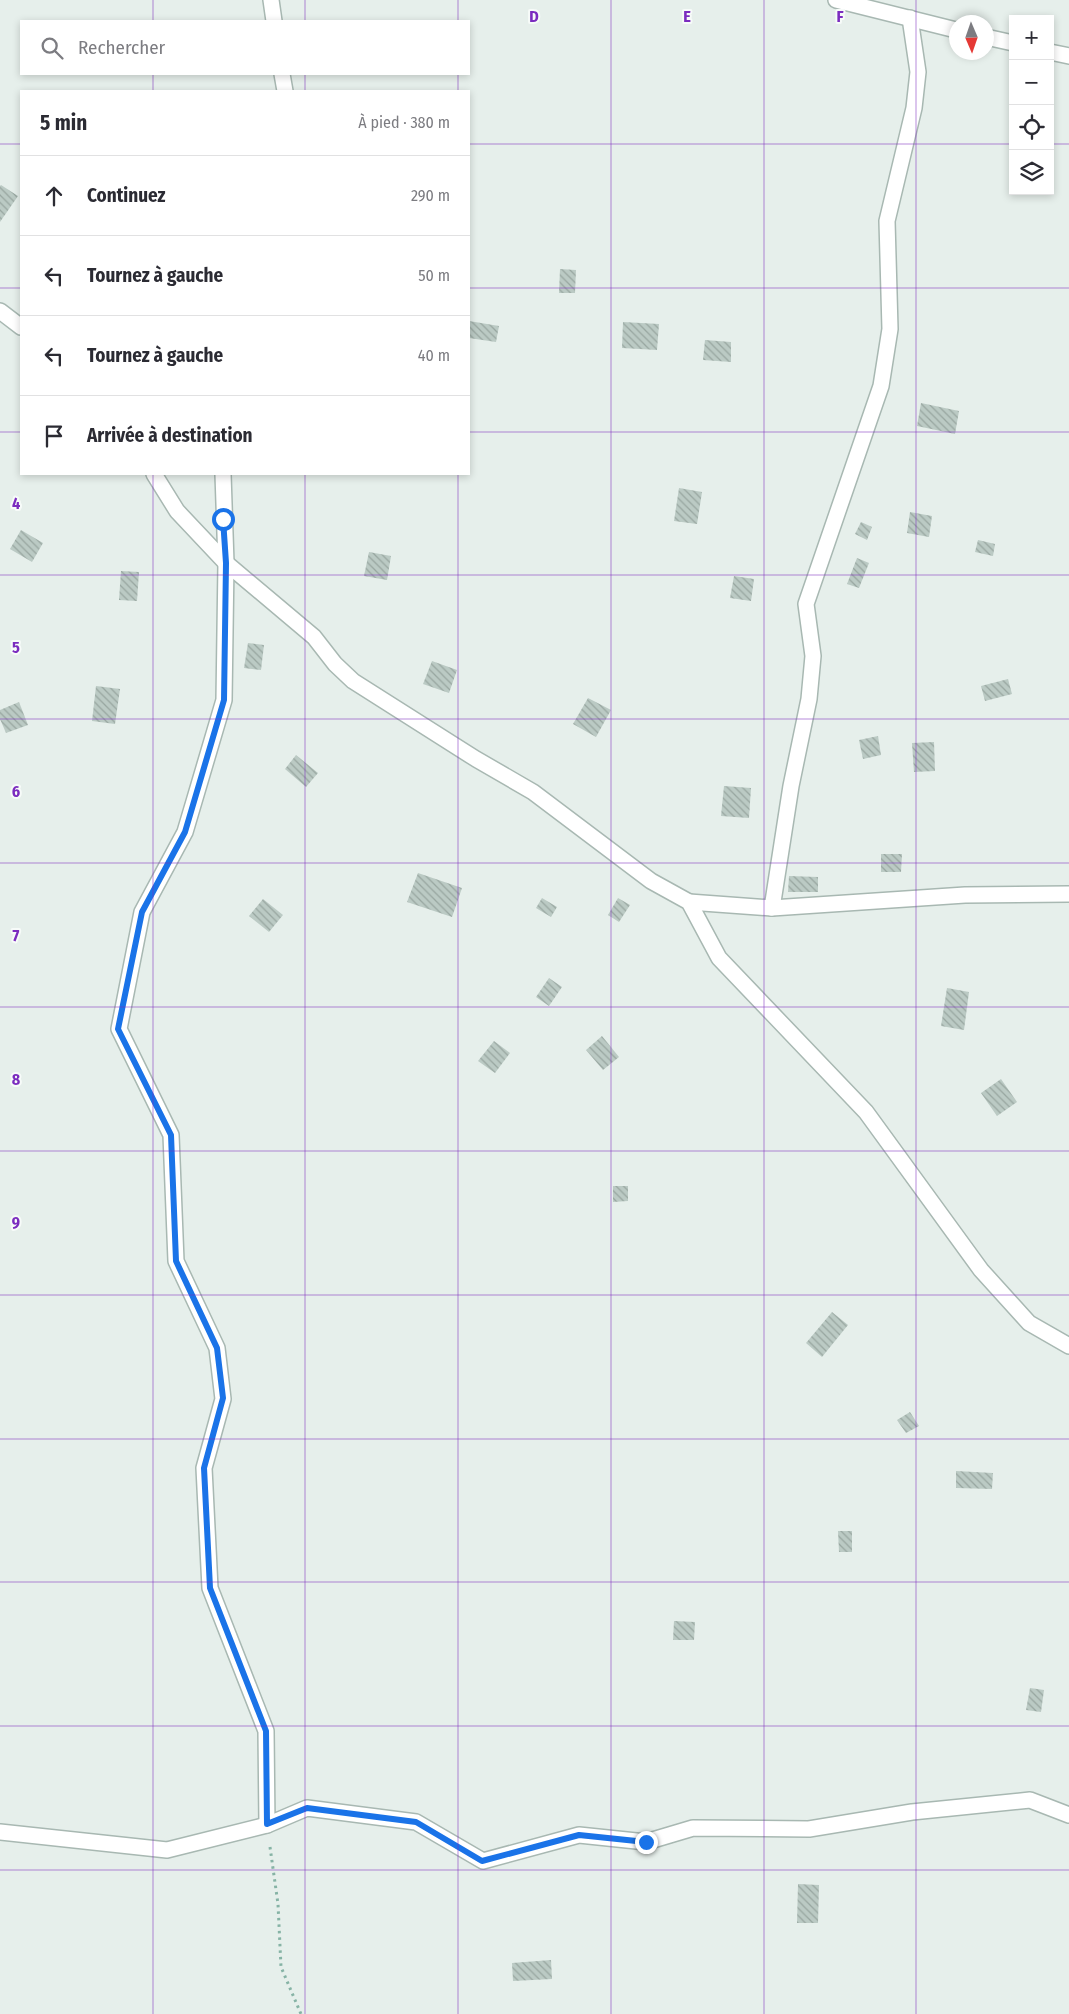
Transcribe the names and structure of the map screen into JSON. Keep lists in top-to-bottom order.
{
  "north": "bottom",
  "page": {
    "map_buttons": ["+", "−"],
    "search": "Rechercher",
    "heading": ["5 min", "À pied · 380 m"],
    "list": [
      ["Continuez", "290 m"],
      ["Tournez à gauche", "50 m"],
      ["Tournez à gauche", "40 m"],
      "Arrivée à destination"
    ]
  },
  "grid": {
    "columns": ["D", "E", "F"],
    "rows": [
      "4",
      "5",
      "6",
      "7",
      "8",
      "9"
    ]
  }
}
